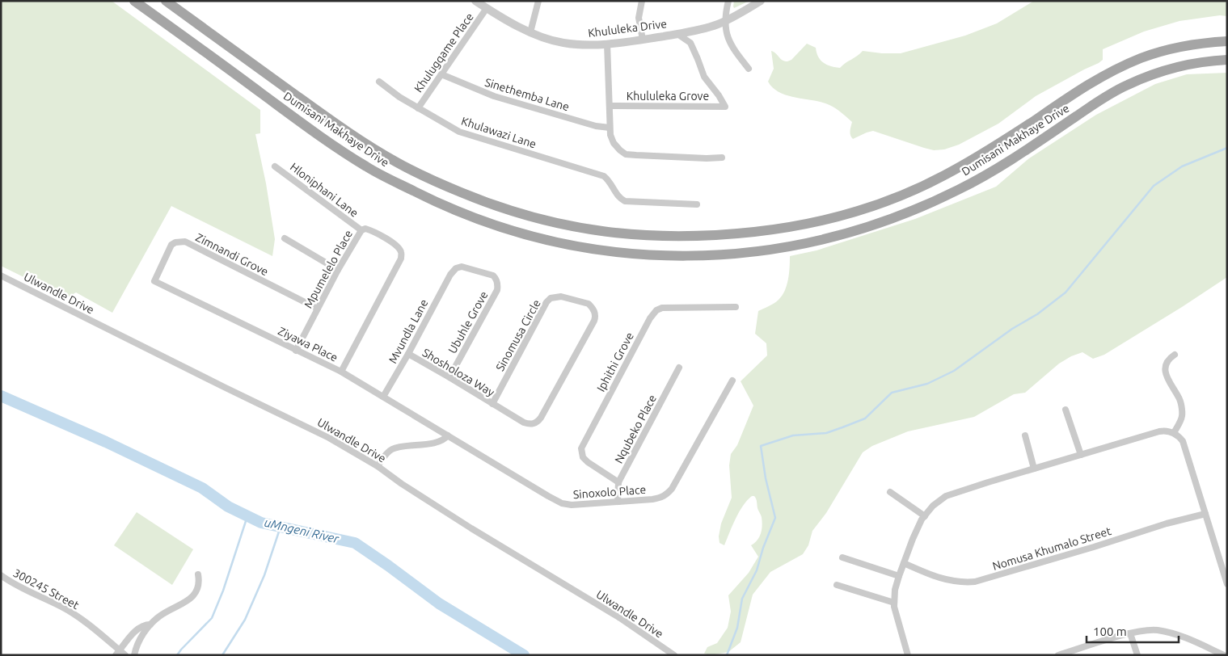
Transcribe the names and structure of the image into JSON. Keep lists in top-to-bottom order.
{
  "streets": {
    "main road": ["Dumisani Makhaye Drive"],
    "street": [
      "Khululeka Drive",
      "Khulugqame Place",
      "Sinethemba Lane",
      "Khululeka Grove",
      "Khulawazi Lane",
      "Hloniphani Lane",
      "Zimnandi Grove",
      "Mpumelelo Place",
      "Ulwandle Drive",
      "Ubuhle Grove",
      "Mvundla Lane",
      "Sinomusa Circle",
      "Ziyawa Place",
      "Iphithi Grove",
      "Shosholoza Way",
      "Nqubeko Place",
      "Sinoxolo Place",
      "Nomusa Khumalo Street",
      "300245 Street"
    ]
  },
  "crossings": [
    ["Khululeka Drive", "Khulugqame Place"],
    ["Khululeka Drive", "Khululeka Grove"],
    ["Khulugqame Place", "Sinethemba Lane"],
    ["Khulugqame Place", "Khulawazi Lane"],
    ["Hloniphani Lane", "Mpumelelo Place"],
    ["Zimnandi Grove", "Mpumelelo Place"],
    ["Zimnandi Grove", "Ziyawa Place"],
    ["Mpumelelo Place", "Ziyawa Place"],
    ["Ubuhle Grove", "Mvundla Lane"],
    ["Ubuhle Grove", "Shosholoza Way"],
    ["Mvundla Lane", "Ziyawa Place"],
    ["Mvundla Lane", "Shosholoza Way"],
    ["Sinomusa Circle", "Shosholoza Way"],
    ["Ziyawa Place", "Sinoxolo Place"],
    ["Iphithi Grove", "Nqubeko Place"],
    ["Nqubeko Place", "Sinoxolo Place"]
  ],
  "water": ["uMngeni River"],
  "scale_bar": "100 m"
}
